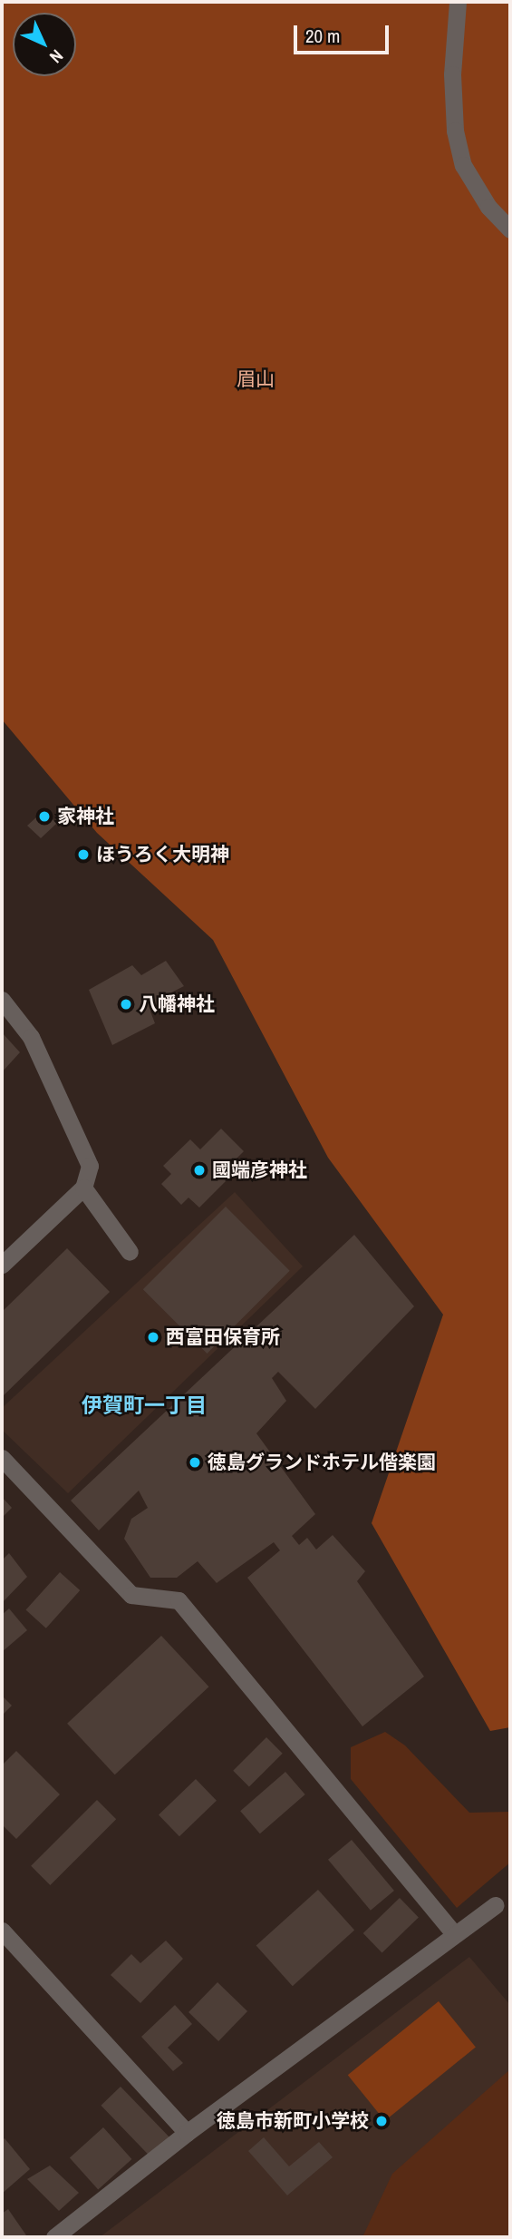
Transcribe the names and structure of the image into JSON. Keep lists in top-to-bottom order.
{
  "districts": ["伊賀町一丁目"],
  "parks": ["眉山"],
  "places": [
    "家神社",
    "ほうろく大明神",
    "八幡神社",
    "國端彦神社",
    "西富田保育所",
    "徳島グランドホテル偕楽園",
    "徳島市新町小学校"
  ],
  "scale_bar": "20 m",
  "north": "bottom right"
}
